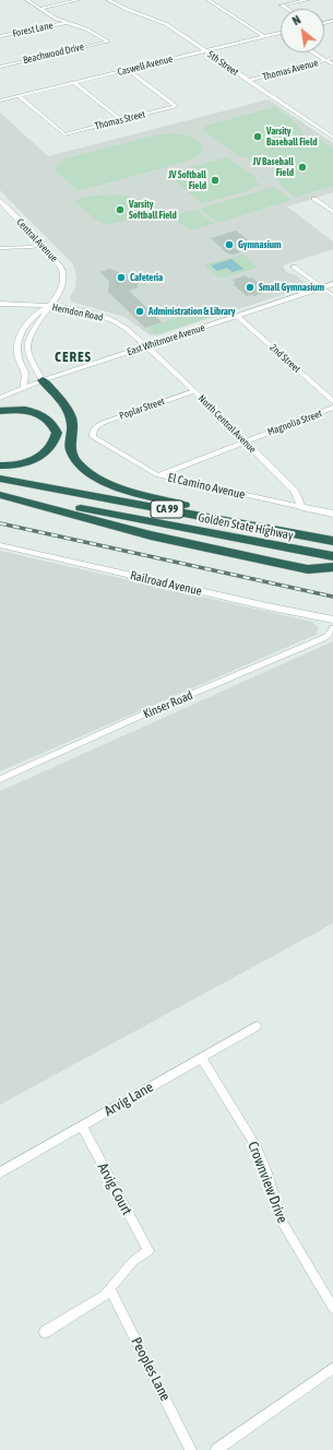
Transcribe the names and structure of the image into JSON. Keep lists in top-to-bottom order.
{
  "streets": {
    "highway": ["CA 99", "Golden State Highway"],
    "main road": ["East Whitmore Avenue", "North Central Avenue", "El Camino Avenue"],
    "street": [
      "Forest Lane",
      "Beachwood Drive",
      "5th Street",
      "Caswell Avenue",
      "Thomas Avenue",
      "Thomas Street",
      "Central Avenue",
      "Herndon Road",
      "2nd Street",
      "Poplar Street",
      "Magnolia Street",
      "Railroad Avenue",
      "Kinser Road",
      "Arvig Lane",
      "Crownview Drive",
      "Arvig Court",
      "Peoples Lane"
    ]
  },
  "crossings": [
    ["Forest Lane", "Beachwood Drive"],
    ["5th Street", "Caswell Avenue"],
    ["5th Street", "Thomas Avenue"],
    ["Caswell Avenue", "Thomas Street"],
    ["Central Avenue", "Herndon Road"],
    ["Herndon Road", "East Whitmore Avenue"],
    ["Herndon Road", "North Central Avenue"],
    ["East Whitmore Avenue", "2nd Street"],
    ["East Whitmore Avenue", "North Central Avenue"],
    ["Poplar Street", "North Central Avenue"],
    ["Poplar Street", "El Camino Avenue"],
    ["Magnolia Street", "North Central Avenue"],
    ["Magnolia Street", "El Camino Avenue"],
    ["North Central Avenue", "El Camino Avenue"],
    ["Arvig Lane", "Crownview Drive"],
    ["Arvig Lane", "Arvig Court"],
    ["Arvig Court", "Peoples Lane"]
  ],
  "districts": ["CERES"],
  "places": [
    "Varsity Baseball Field",
    "JV Baseball Field",
    "JV Softball Field",
    "Varsity Softball Field",
    "Gymnasium",
    "Cafeteria",
    "Small Gymnasium",
    "Administration & Library"
  ],
  "north": "top left"
}
